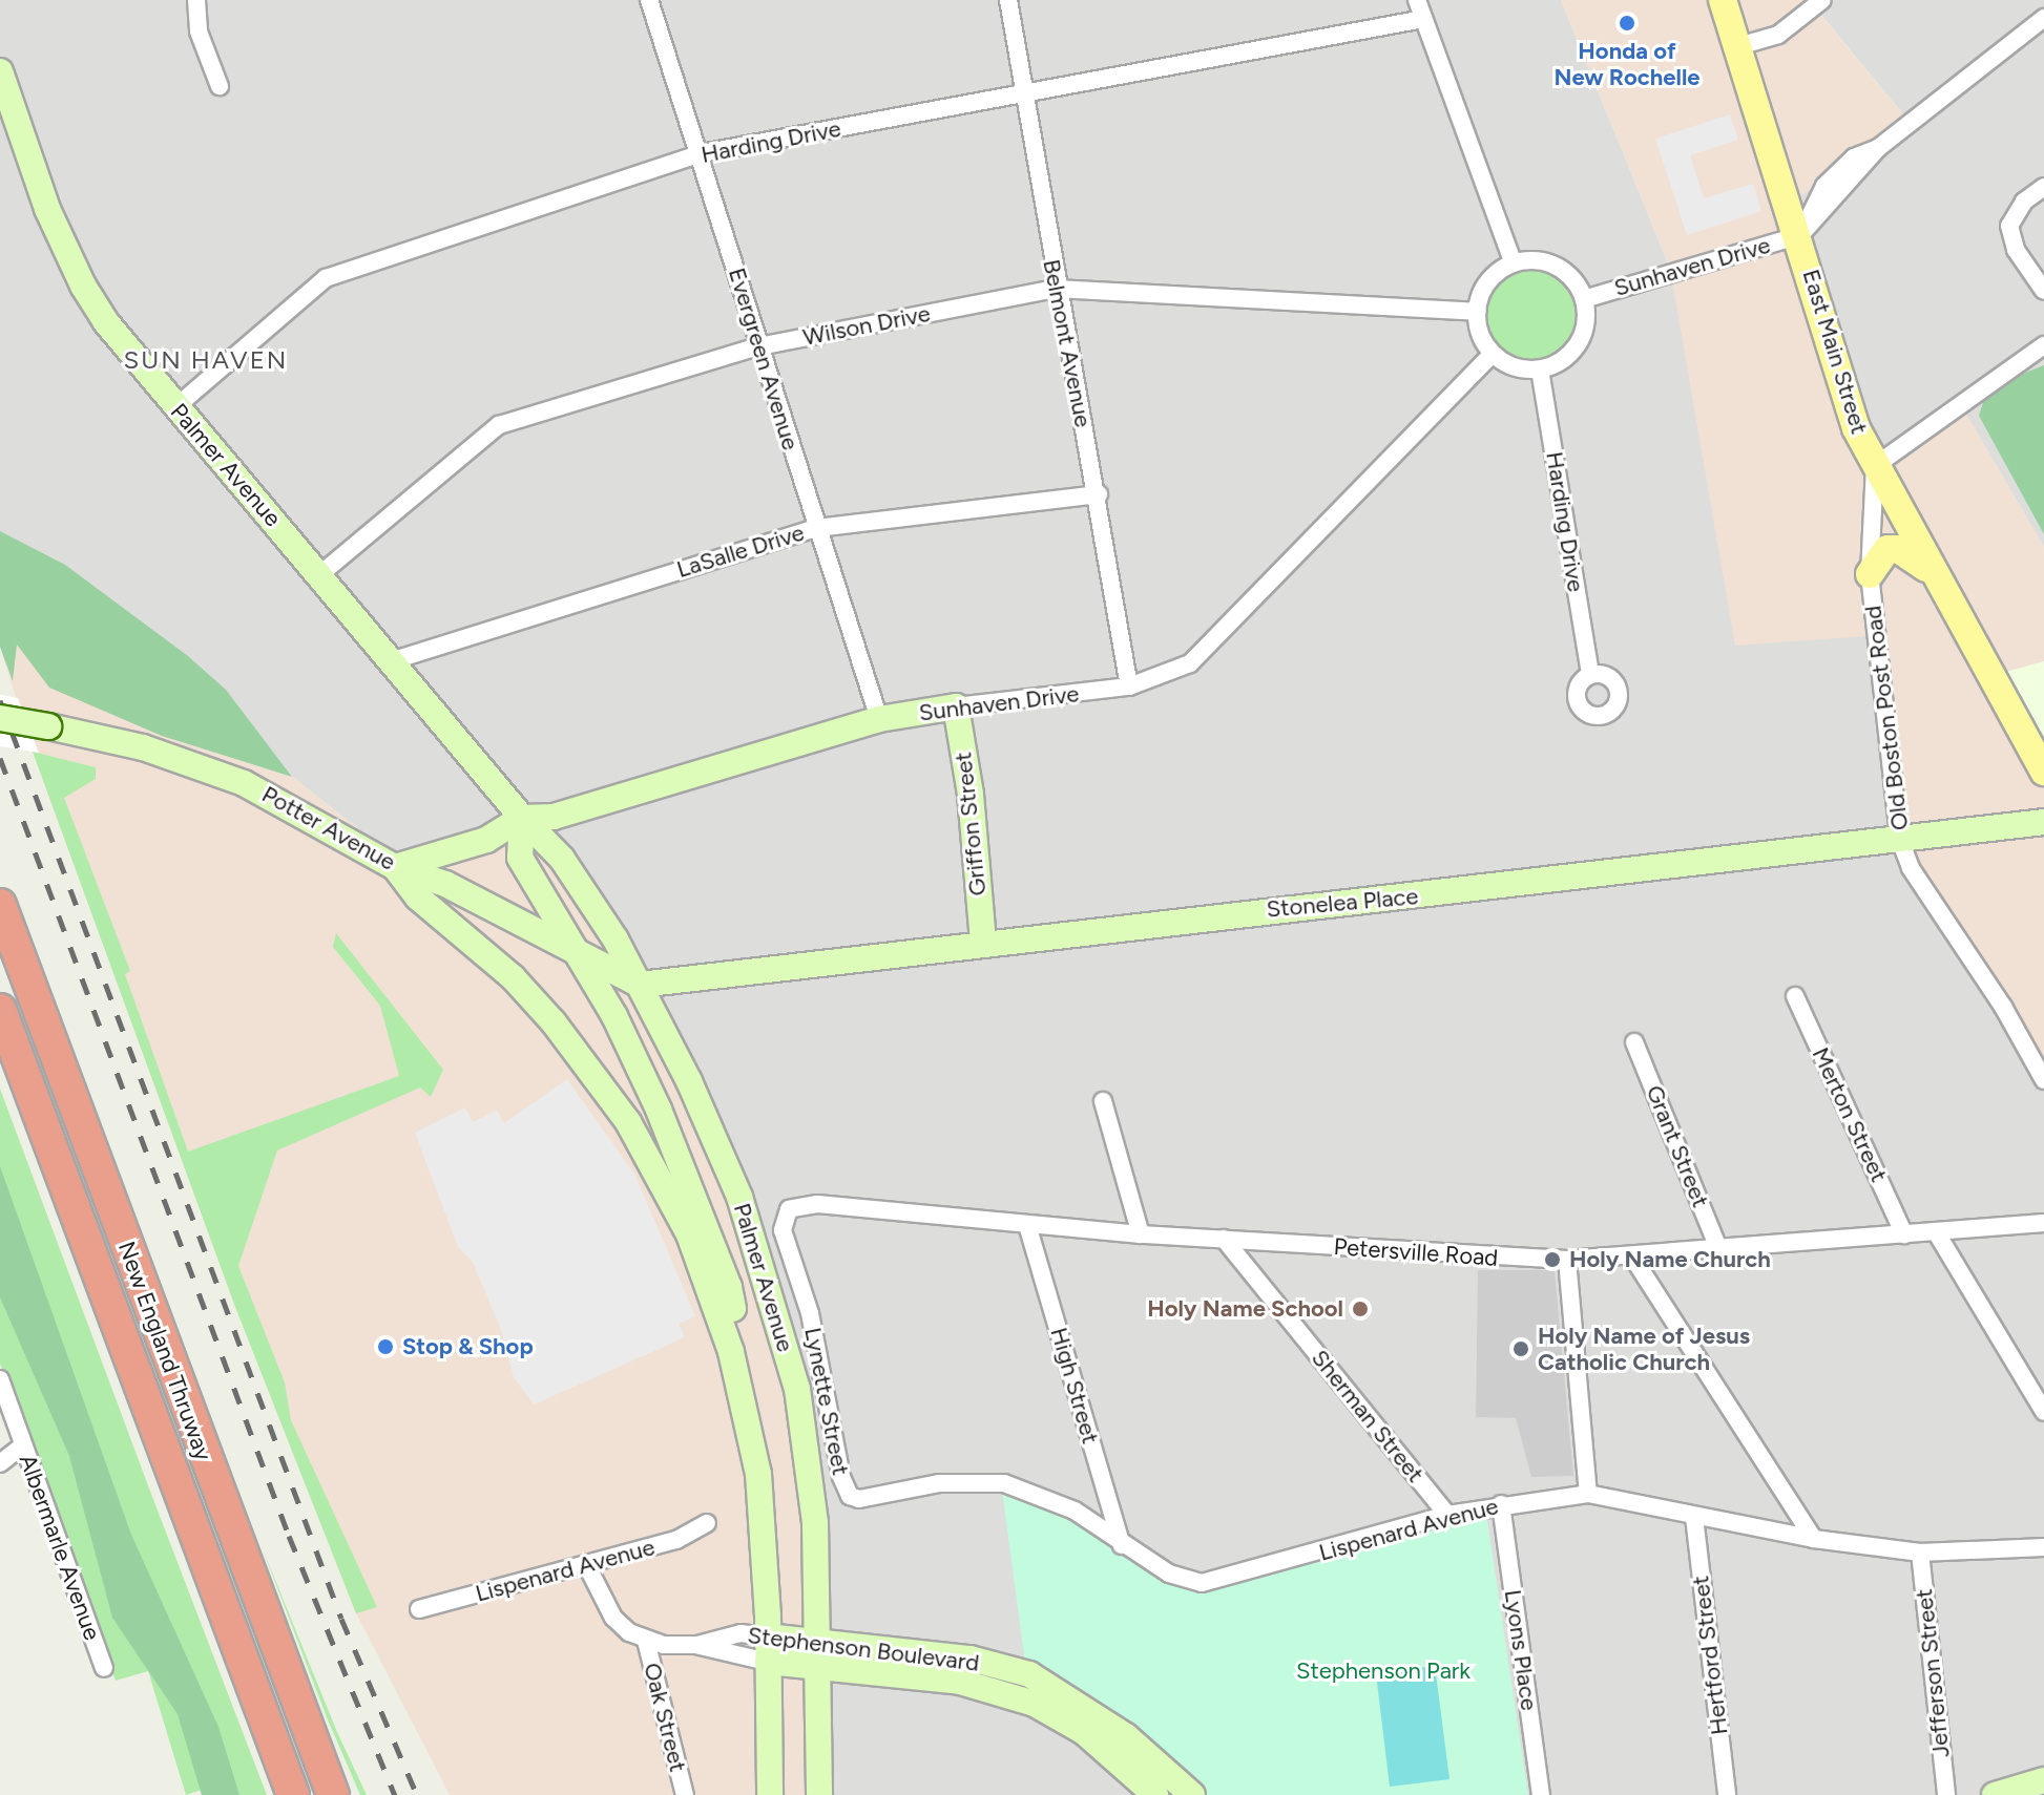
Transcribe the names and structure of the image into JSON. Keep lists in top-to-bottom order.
{
  "streets": {
    "highway": ["New England Thruway"],
    "main road": ["East Main Street"],
    "street": [
      "Harding Drive",
      "Sunhaven Drive",
      "Wilson Drive",
      "Belmont Avenue",
      "Evergreen Avenue",
      "Palmer Avenue",
      "LaSalle Drive",
      "Old Boston Post Road",
      "Griffon Street",
      "Potter Avenue",
      "Stonelea Place",
      "Merton Street",
      "Grant Street",
      "Petersville Road",
      "High Street",
      "Lynette Street",
      "Sherman Street",
      "Lispenard Avenue",
      "Albermarle Avenue",
      "Stephenson Boulevard",
      "Lyons Place",
      "Hertford Street",
      "Jefferson Street",
      "Oak Street"
    ]
  },
  "crossings": [
    ["Harding Drive", "Sunhaven Drive"],
    ["Harding Drive", "Wilson Drive"],
    ["Harding Drive", "Belmont Avenue"],
    ["Harding Drive", "Evergreen Avenue"],
    ["Harding Drive", "Palmer Avenue"],
    ["Sunhaven Drive", "Wilson Drive"],
    ["Sunhaven Drive", "Belmont Avenue"],
    ["Sunhaven Drive", "East Main Street"],
    ["Sunhaven Drive", "Evergreen Avenue"],
    ["Sunhaven Drive", "Palmer Avenue"],
    ["Sunhaven Drive", "Griffon Street"],
    ["Sunhaven Drive", "Potter Avenue"],
    ["Wilson Drive", "Belmont Avenue"],
    ["Wilson Drive", "Evergreen Avenue"],
    ["Wilson Drive", "Palmer Avenue"],
    ["Belmont Avenue", "LaSalle Drive"],
    ["East Main Street", "Old Boston Post Road"],
    ["Evergreen Avenue", "LaSalle Drive"],
    ["Palmer Avenue", "LaSalle Drive"],
    ["Palmer Avenue", "Potter Avenue"],
    ["Palmer Avenue", "Stonelea Place"],
    ["Palmer Avenue", "Stephenson Boulevard"],
    ["Old Boston Post Road", "Stonelea Place"],
    ["Griffon Street", "Stonelea Place"],
    ["Potter Avenue", "Stonelea Place"],
    ["Merton Street", "Petersville Road"],
    ["Grant Street", "Petersville Road"],
    ["Petersville Road", "High Street"],
    ["Petersville Road", "Lynette Street"],
    ["Petersville Road", "Sherman Street"],
    ["High Street", "Lispenard Avenue"],
    ["Lynette Street", "Lispenard Avenue"],
    ["Sherman Street", "Lispenard Avenue"],
    ["Lispenard Avenue", "Lyons Place"],
    ["Lispenard Avenue", "Hertford Street"],
    ["Lispenard Avenue", "Jefferson Street"],
    ["Stephenson Boulevard", "Oak Street"]
  ],
  "districts": ["SUN HAVEN"],
  "parks": ["Stephenson Park"],
  "places": [
    "Honda of New Rochelle",
    "Holy Name Church",
    "Holy Name School",
    "Stop & Shop",
    "Holy Name of Jesus Catholic Church"
  ]
}
